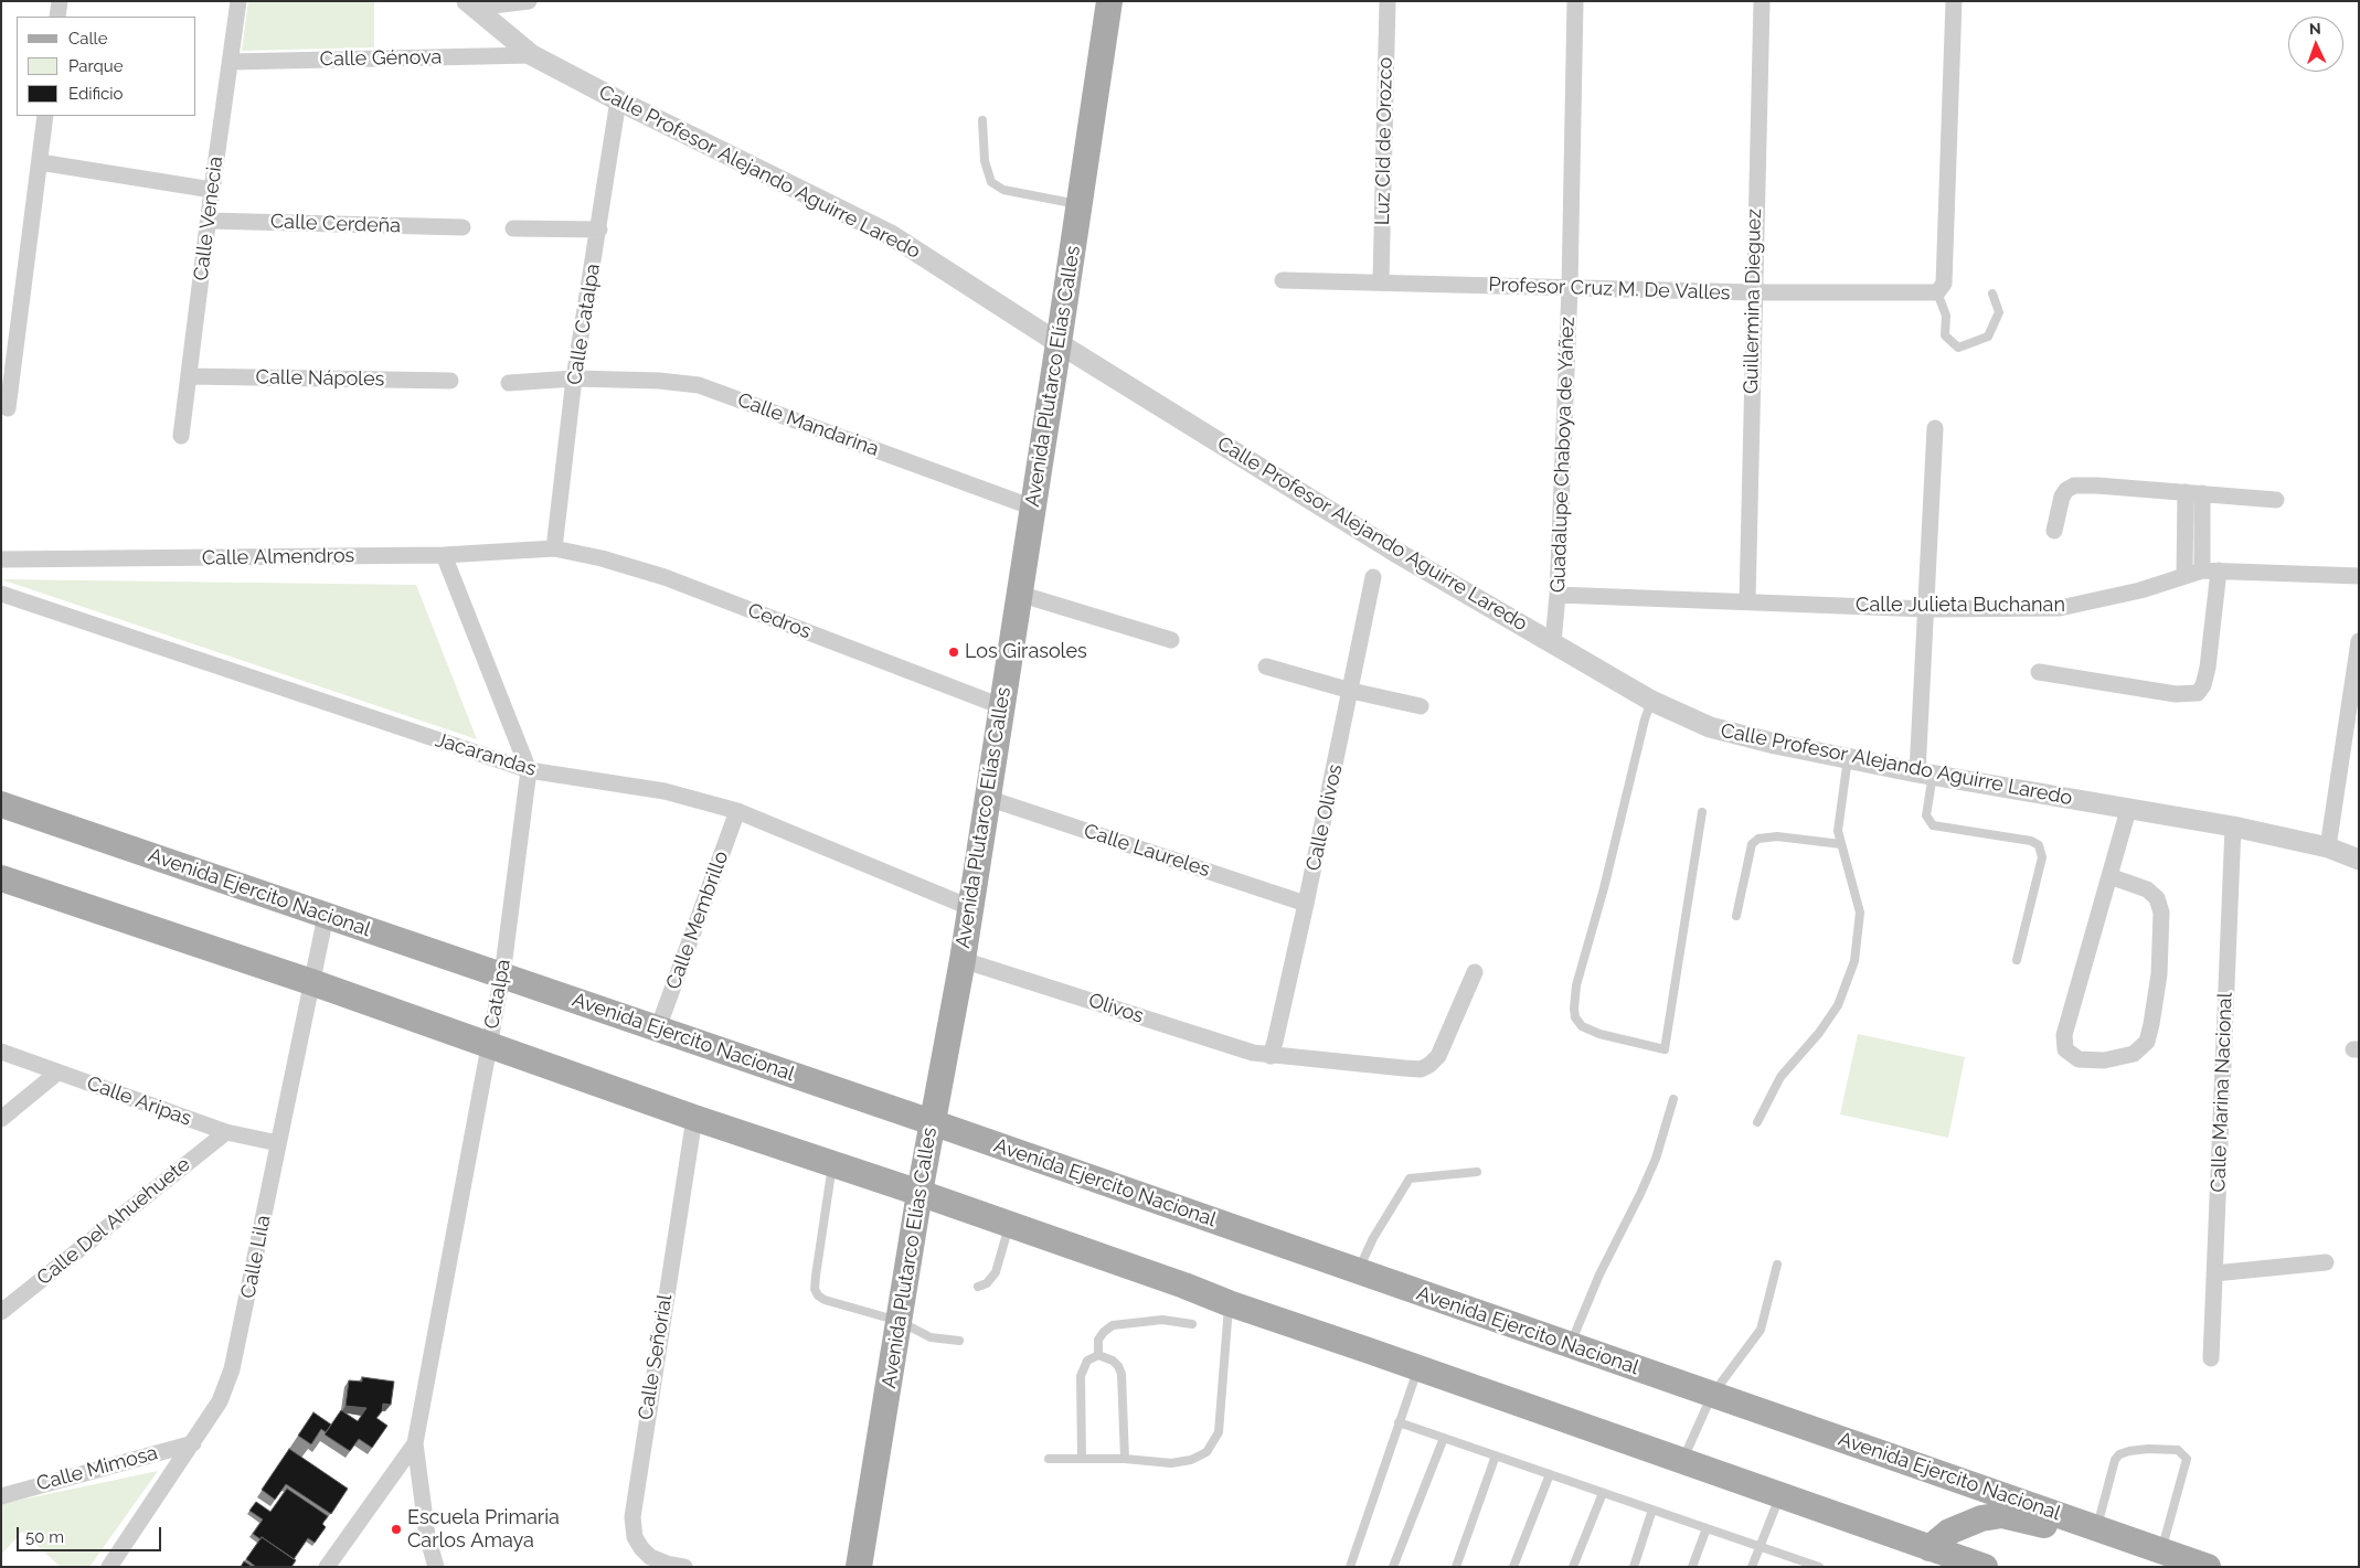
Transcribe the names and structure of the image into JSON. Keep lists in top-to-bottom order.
{
  "streets": {
    "main road": ["Avenida Plutarco Elías Calles", "Avenida Ejercito Nacional"],
    "street": [
      "Calle Génova",
      "Luz CId de Orozco",
      "Calle Profesor Alejando Aguirre Laredo",
      "Calle Venecia",
      "Calle Cerdeña",
      "Profesor Cruz M. De Valles",
      "Guillermina Dieguez",
      "Calle Catalpa",
      "Calle Nápoles",
      "Calle Mandarina",
      "Guadalupe Chaboya de Yáñez",
      "Calle Almendros",
      "Calle Julieta Buchanan",
      "Cedros",
      "Jacarandas",
      "Calle Olivos",
      "Calle Laureles",
      "Calle Membrillo",
      "Catalpa",
      "Olivos",
      "Calle Marina Nacional",
      "Calle Aripas",
      "Calle Del Ahuehuete",
      "Calle Lila",
      "Calle Señorial",
      "Calle Mimosa"
    ]
  },
  "crossings": [
    ["Calle Génova", "Calle Profesor Alejando Aguirre Laredo"],
    ["Calle Génova", "Calle Venecia"],
    ["Luz CId de Orozco", "Profesor Cruz M. De Valles"],
    ["Calle Profesor Alejando Aguirre Laredo", "Calle Catalpa"],
    ["Calle Profesor Alejando Aguirre Laredo", "Avenida Plutarco Elías Calles"],
    ["Calle Profesor Alejando Aguirre Laredo", "Guadalupe Chaboya de Yáñez"],
    ["Calle Profesor Alejando Aguirre Laredo", "Calle Marina Nacional"],
    ["Calle Venecia", "Calle Cerdeña"],
    ["Calle Venecia", "Calle Nápoles"],
    ["Profesor Cruz M. De Valles", "Guillermina Dieguez"],
    ["Profesor Cruz M. De Valles", "Guadalupe Chaboya de Yáñez"],
    ["Guillermina Dieguez", "Calle Julieta Buchanan"],
    ["Calle Catalpa", "Calle Mandarina"],
    ["Calle Catalpa", "Calle Almendros"],
    ["Calle Catalpa", "Cedros"],
    ["Avenida Plutarco Elías Calles", "Calle Mandarina"],
    ["Avenida Plutarco Elías Calles", "Cedros"],
    ["Avenida Plutarco Elías Calles", "Jacarandas"],
    ["Avenida Plutarco Elías Calles", "Calle Laureles"],
    ["Avenida Plutarco Elías Calles", "Avenida Ejercito Nacional"],
    ["Avenida Plutarco Elías Calles", "Olivos"],
    ["Guadalupe Chaboya de Yáñez", "Calle Julieta Buchanan"],
    ["Calle Almendros", "Cedros"],
    ["Calle Almendros", "Catalpa"],
    ["Jacarandas", "Calle Membrillo"],
    ["Jacarandas", "Catalpa"],
    ["Calle Olivos", "Calle Laureles"],
    ["Calle Olivos", "Olivos"],
    ["Avenida Ejercito Nacional", "Calle Membrillo"],
    ["Avenida Ejercito Nacional", "Catalpa"],
    ["Avenida Ejercito Nacional", "Calle Lila"],
    ["Calle Aripas", "Calle Del Ahuehuete"],
    ["Calle Aripas", "Calle Lila"],
    ["Calle Lila", "Calle Mimosa"]
  ],
  "places": ["Los Girasoles", "Escuela Primaria Carlos Amaya"],
  "legend": ["Calle", "Parque", "Edificio"],
  "scale_bar": "50 m",
  "north": "top"
}
